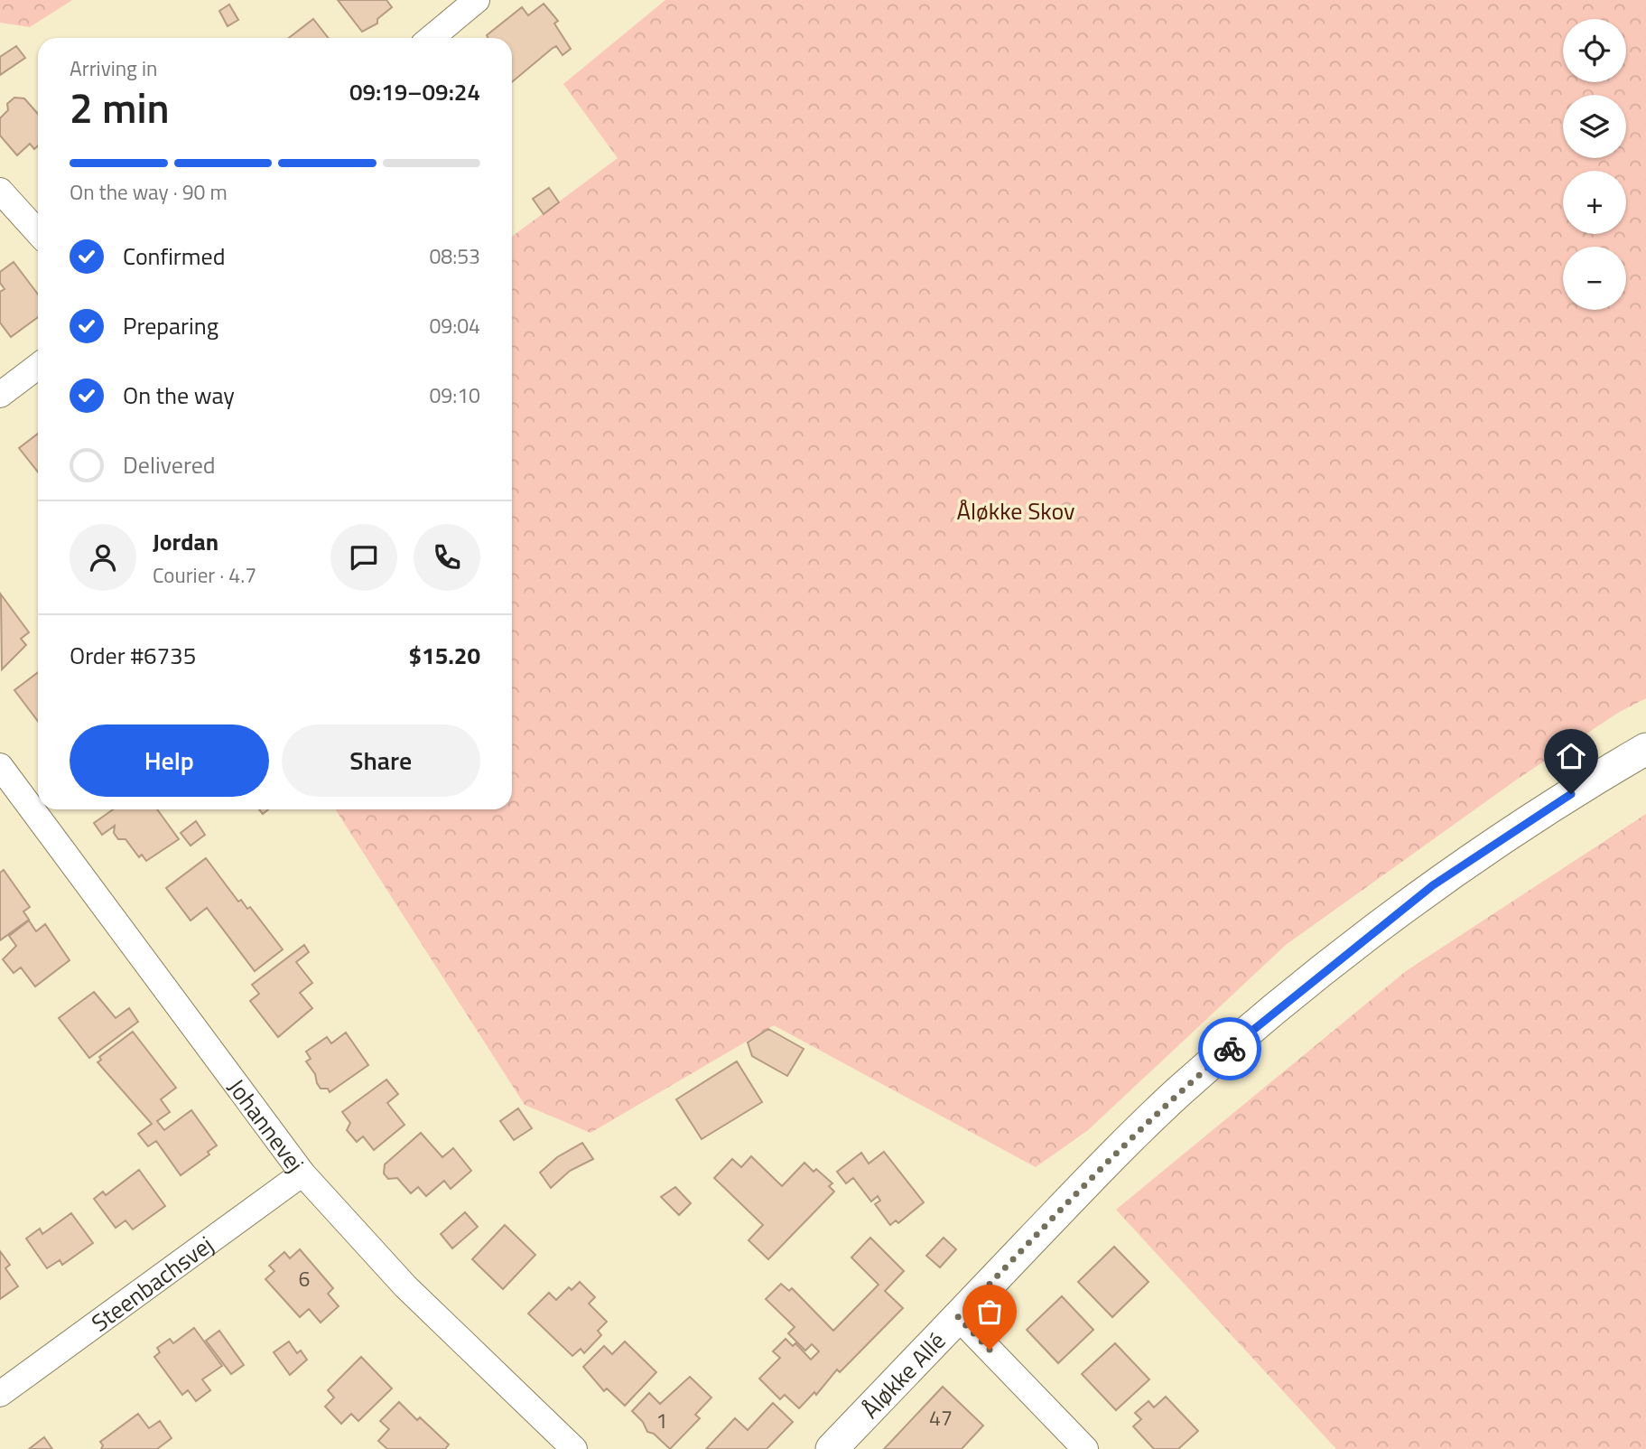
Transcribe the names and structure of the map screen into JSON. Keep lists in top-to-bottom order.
{
  "streets": {
    "street": ["Johannevej", "Steenbachsvej", "Åløkke Allé"]
  },
  "crossings": [
    ["Johannevej", "Steenbachsvej"]
  ],
  "parks": ["Åløkke Skov"],
  "house_numbers": ["6", "47", "1"],
  "page": {
    "map_buttons": ["+", "−"],
    "heading": ["2 min", "Arriving in", "09:19–09:24"],
    "panel": [
      "Jordan",
      "Courier · 4.7",
      "Order #6735",
      "$15.20"
    ],
    "bar": "On the way · 90 m",
    "list": [
      ["Confirmed", "08:53"],
      ["Preparing", "09:04"],
      ["On the way", "09:10"],
      "Delivered"
    ],
    "buttons": ["Help", "Share"]
  }
}
